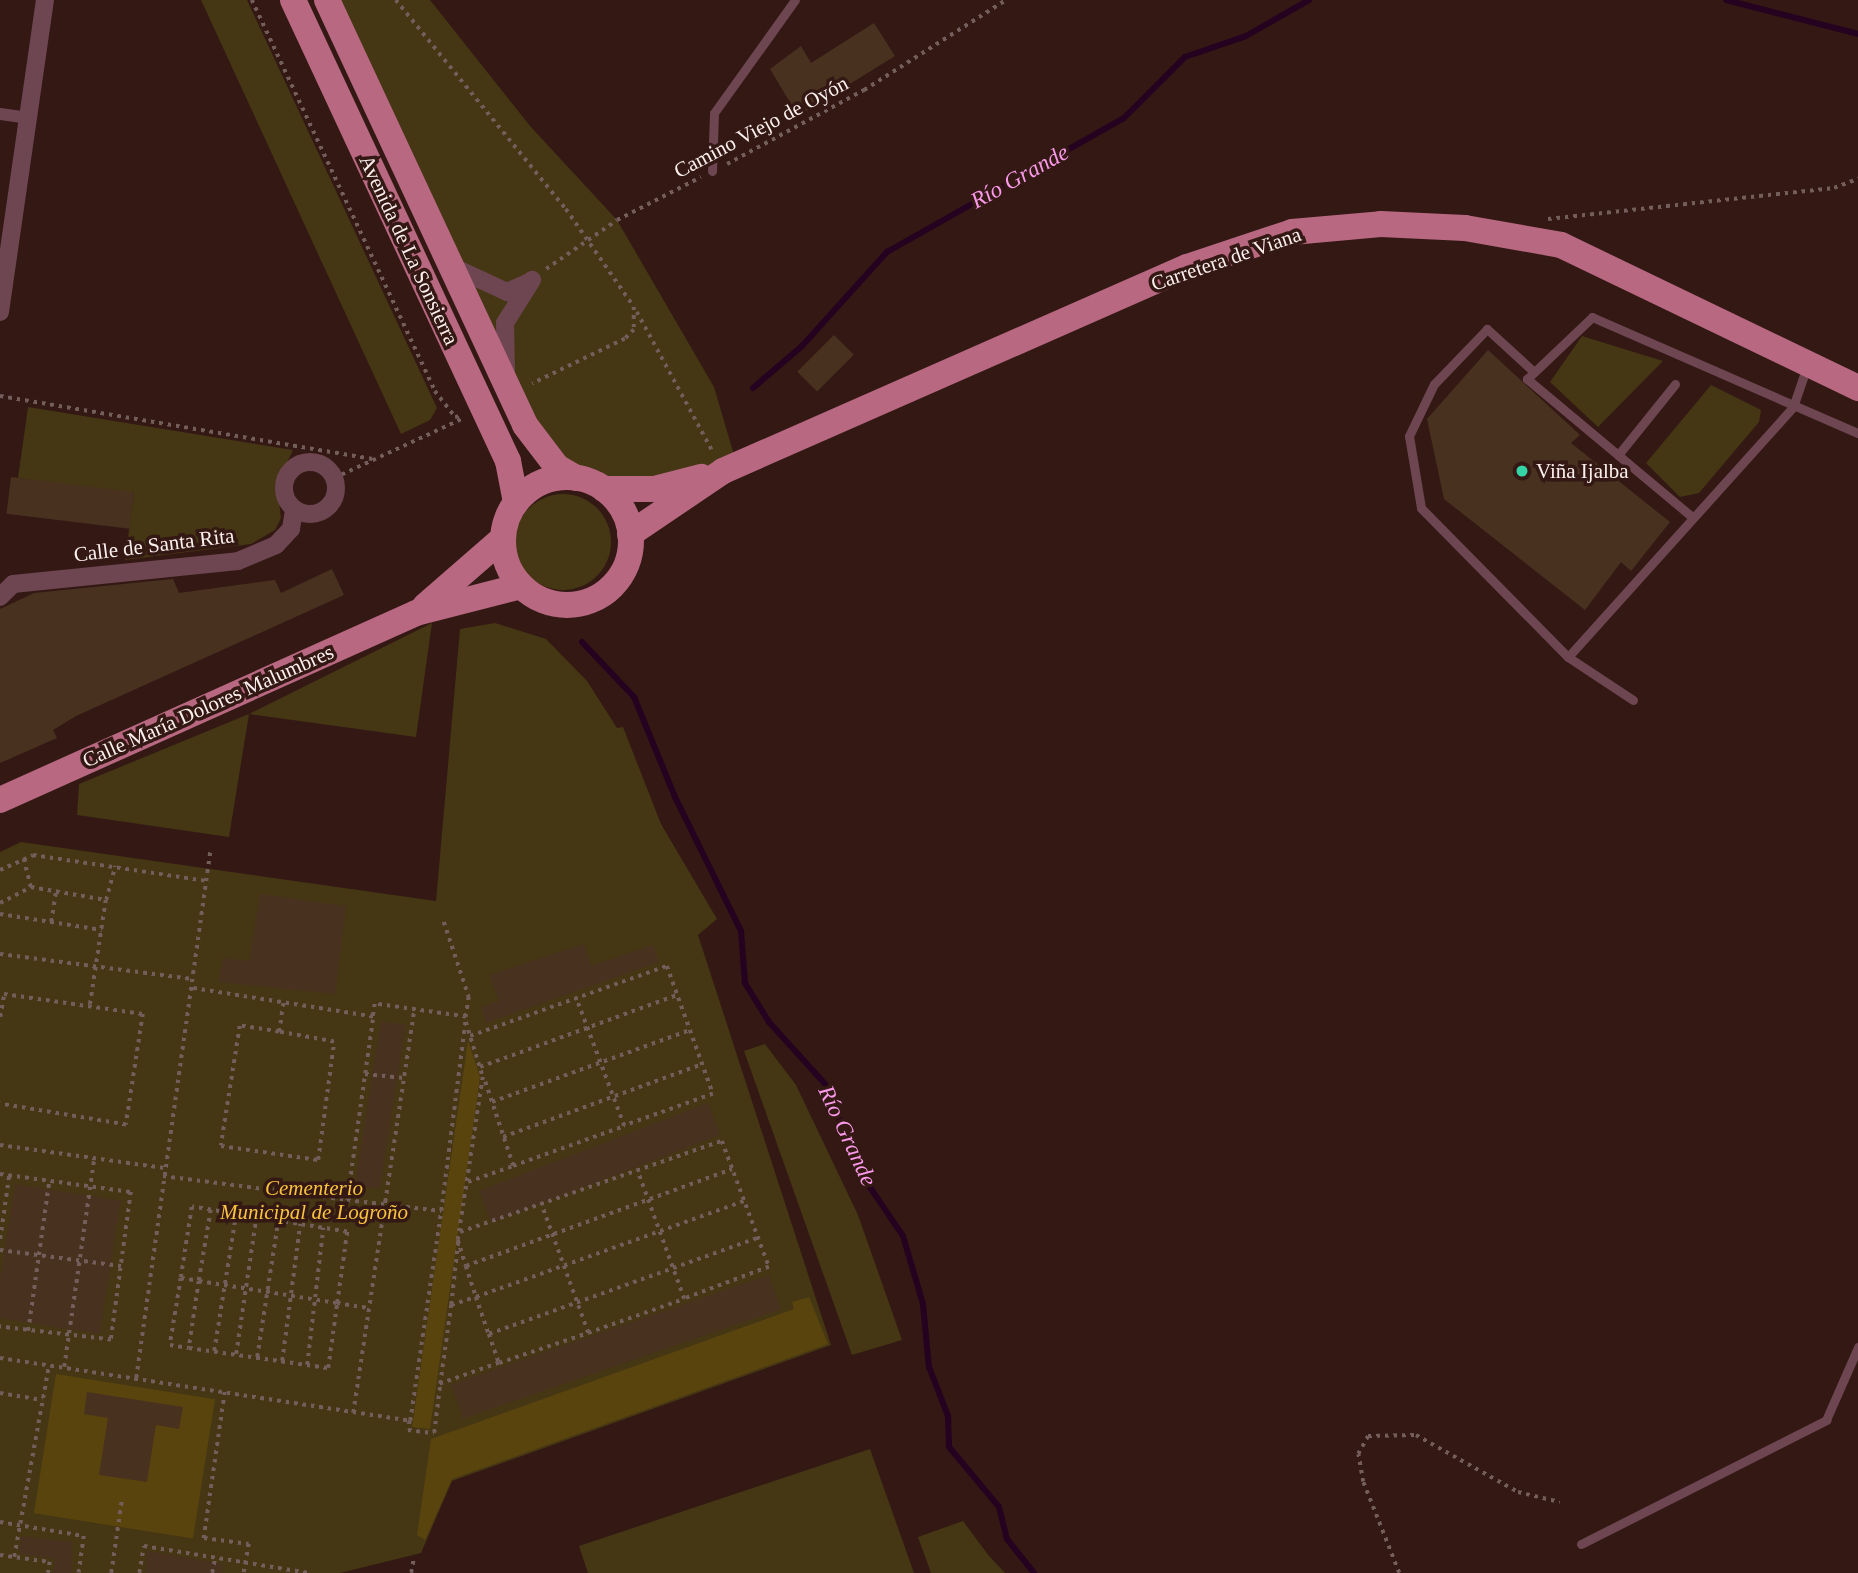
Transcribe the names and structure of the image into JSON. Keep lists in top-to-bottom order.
{
  "streets": {
    "main road": ["Avenida de La Sonsierra", "Carretera de Viana", "Calle María Dolores Malumbres"],
    "street": ["Calle de Santa Rita"],
    "path": ["Camino Viejo de Oyón"]
  },
  "crossings": [
    ["Avenida de La Sonsierra", "Carretera de Viana"],
    ["Avenida de La Sonsierra", "Calle María Dolores Malumbres"],
    ["Carretera de Viana", "Calle María Dolores Malumbres"]
  ],
  "water": ["Río Grande"],
  "parks": ["Cementerio Municipal de Logroño"],
  "places": ["Viña Ijalba"]
}
